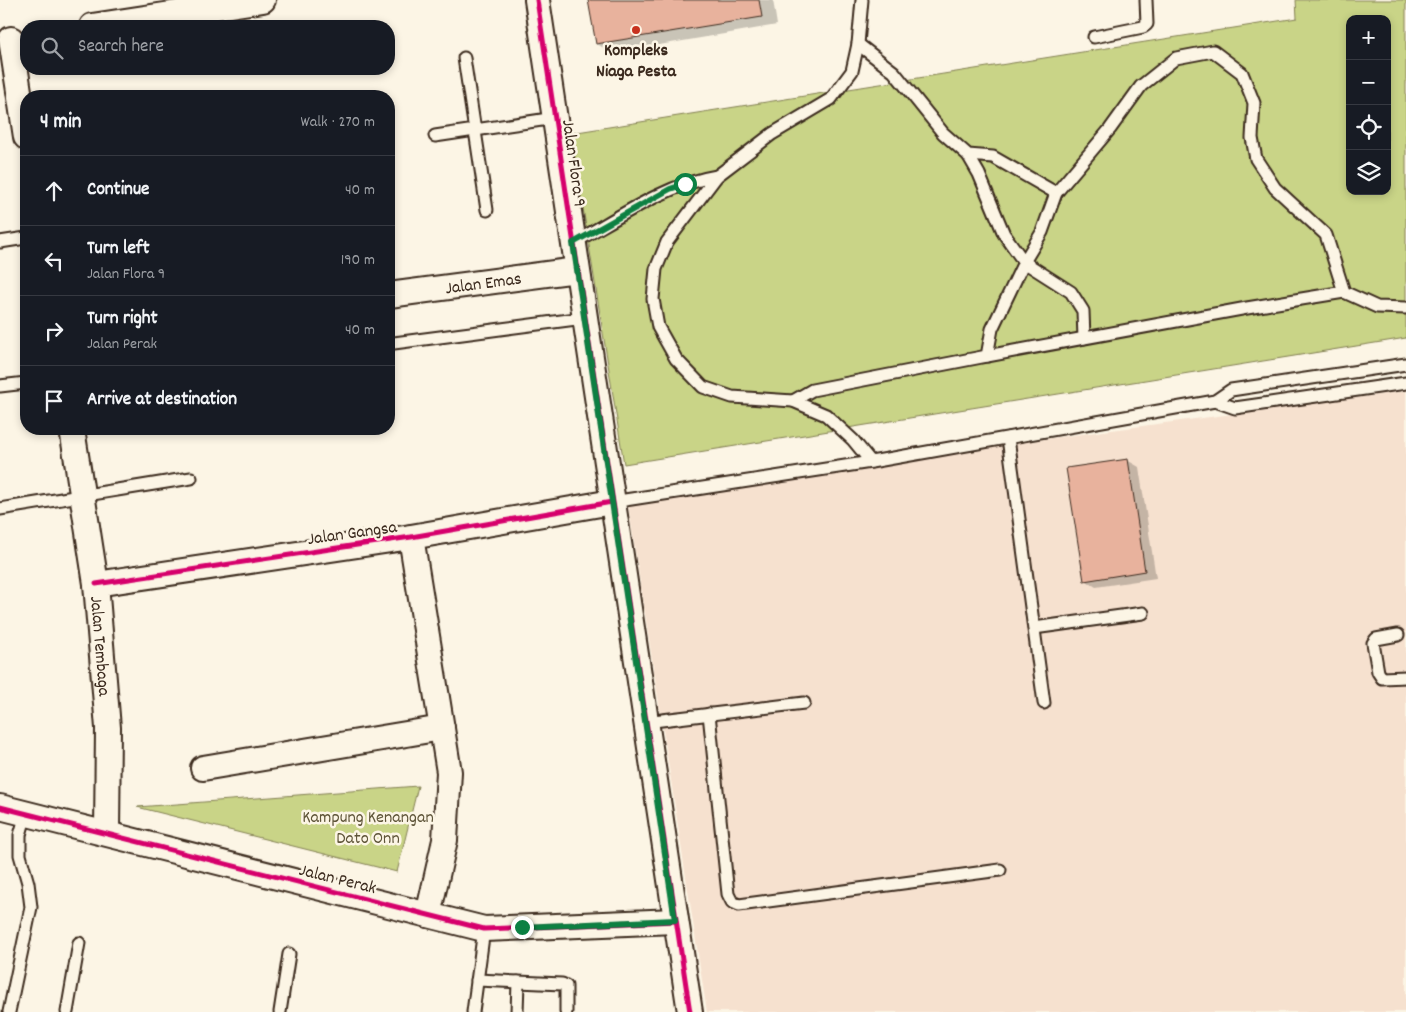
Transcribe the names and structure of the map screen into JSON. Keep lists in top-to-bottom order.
{
  "streets": {
    "street": [
      "Jalan Flora 9",
      "Jalan Emas",
      "Jalan Gangsa",
      "Jalan Tembaga",
      "Jalan Perak"
    ]
  },
  "crossings": [
    ["Jalan Flora 9", "Jalan Emas"],
    ["Jalan Flora 9", "Jalan Gangsa"],
    ["Jalan Flora 9", "Jalan Perak"],
    ["Jalan Gangsa", "Jalan Tembaga"],
    ["Jalan Tembaga", "Jalan Perak"]
  ],
  "parks": ["Kampung Kenangan Dato Onn"],
  "places": ["Kompleks Niaga Pesta"],
  "page": {
    "map_buttons": ["+", "−"],
    "search": "Search here",
    "heading": ["4 min", "Walk · 270 m"],
    "list": [
      ["Continue", "40 m"],
      ["Turn left", "Jalan Flora 9", "190 m"],
      ["Turn right", "Jalan Perak", "40 m"],
      "Arrive at destination"
    ]
  }
}
